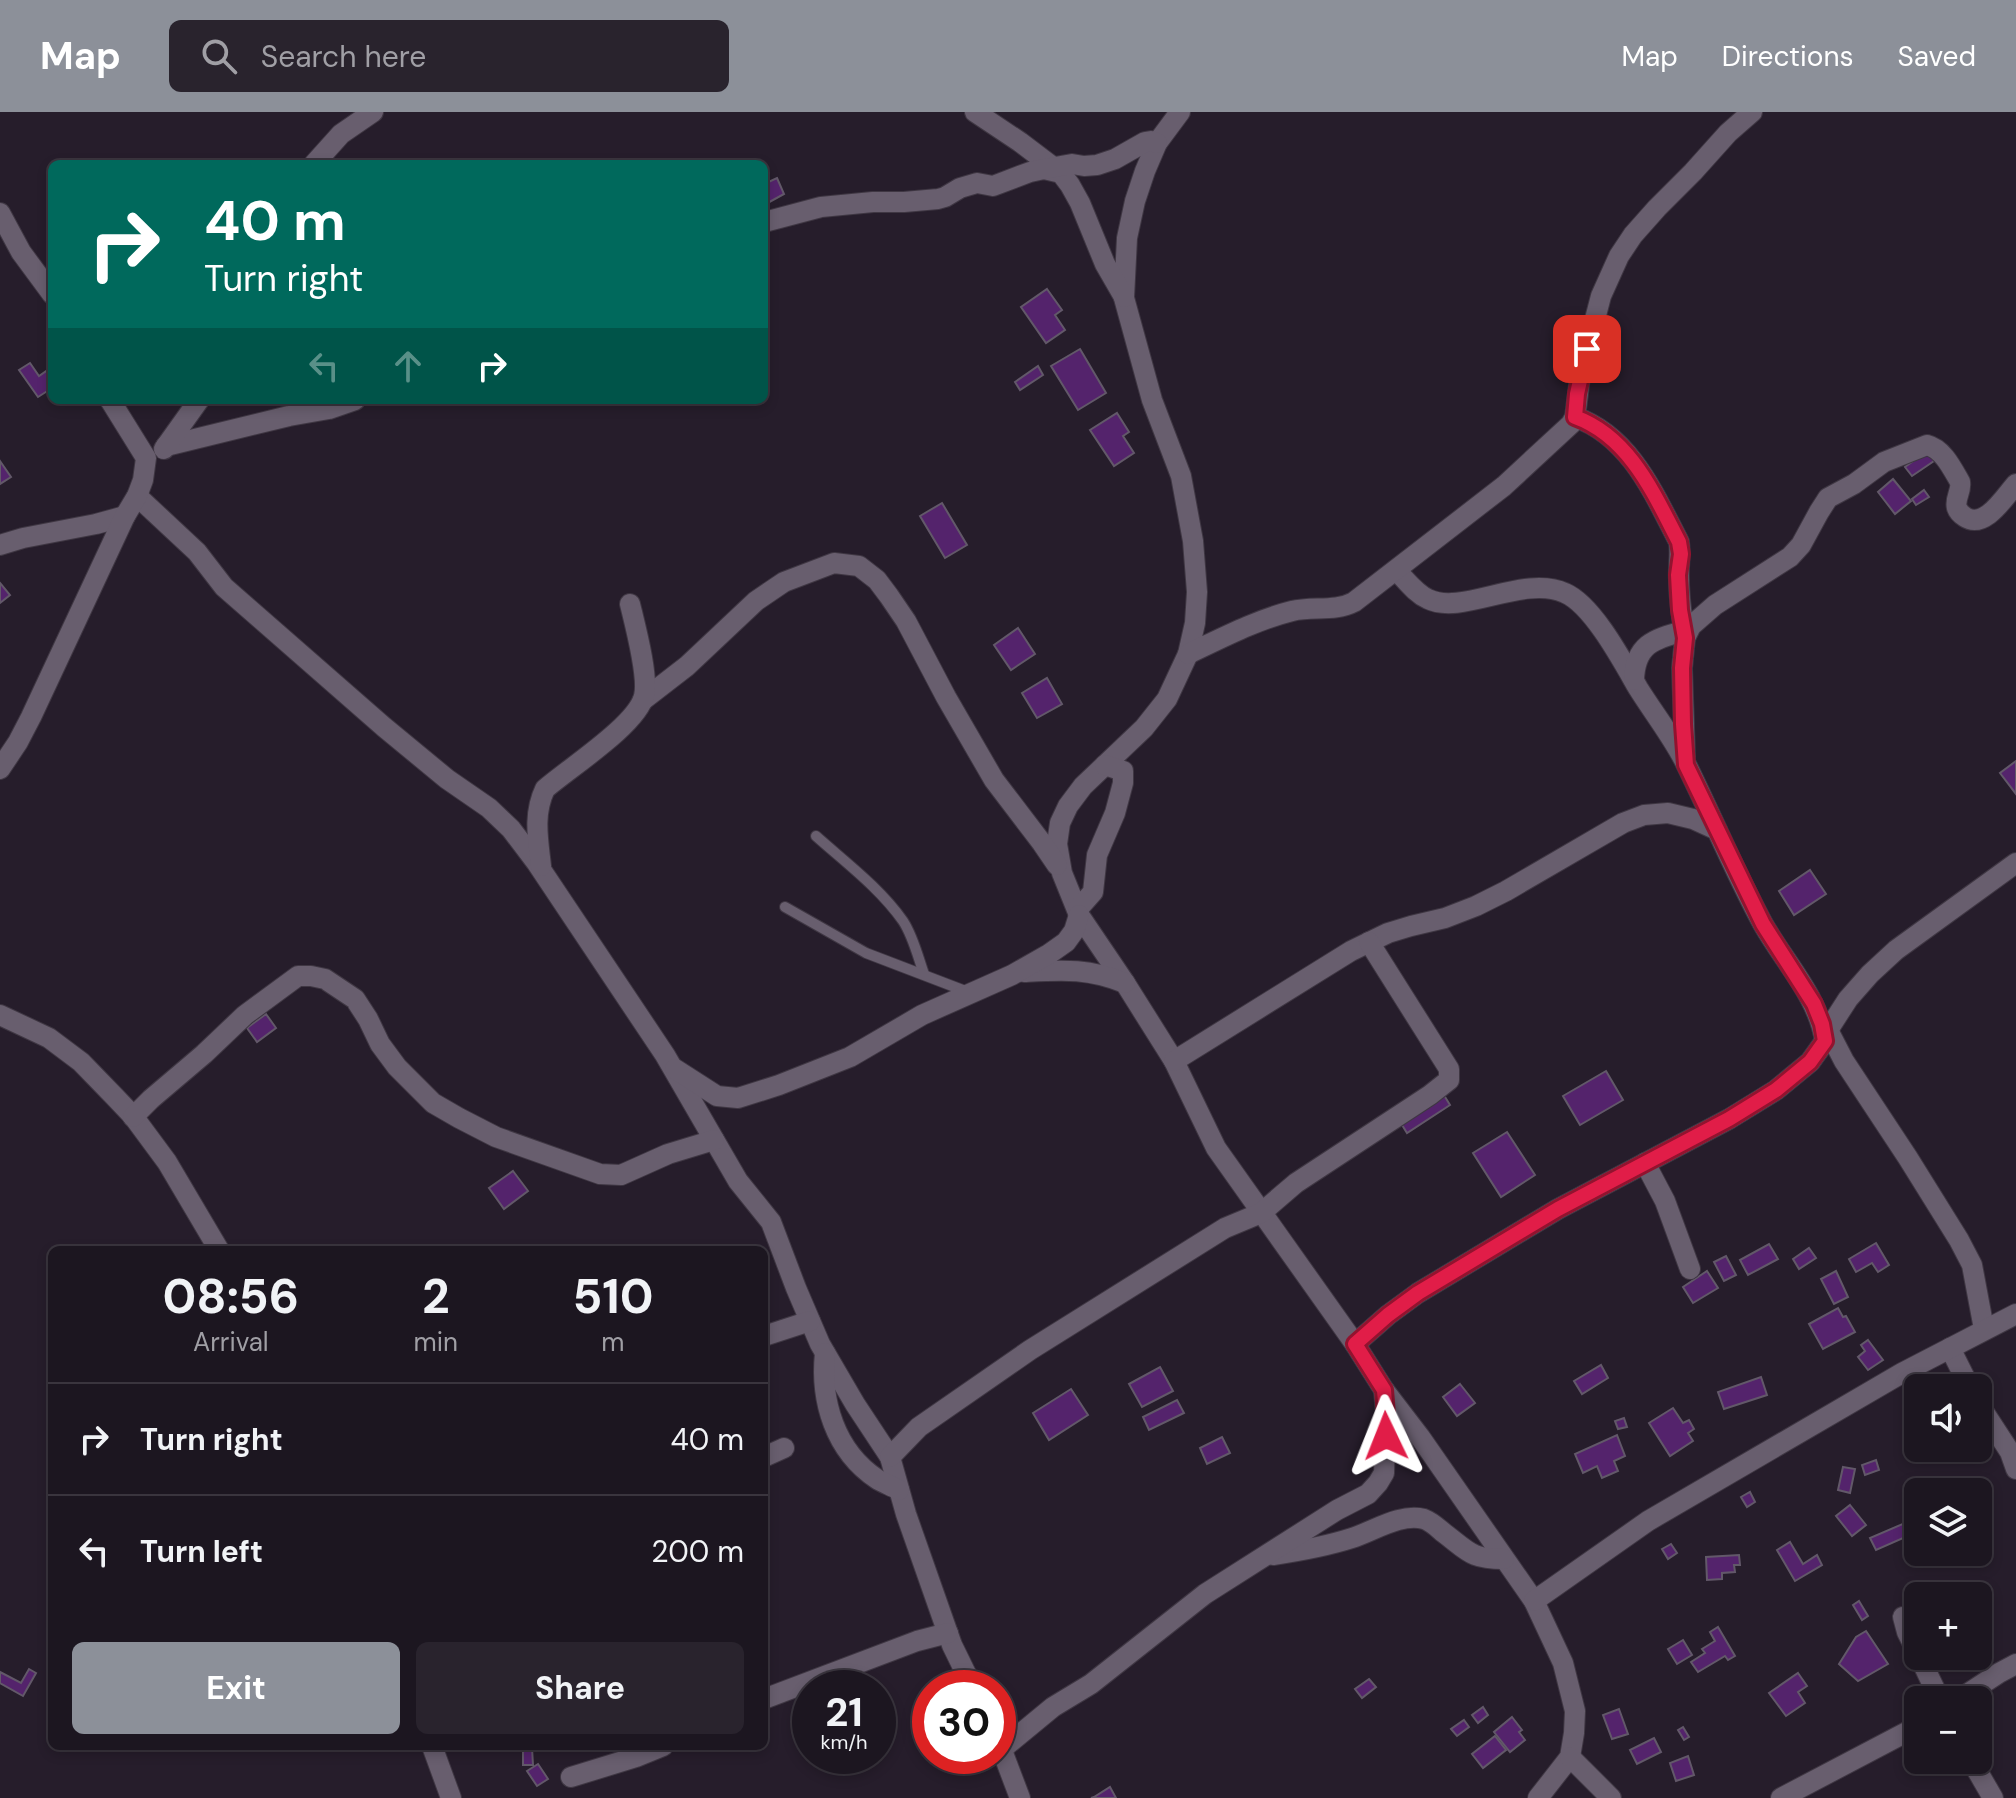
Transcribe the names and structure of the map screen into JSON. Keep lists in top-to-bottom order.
{
  "page": {
    "header": "Map",
    "search": "Search here",
    "nav": ["Map", "Directions", "Saved"],
    "turn": ["40 m", "Turn right"],
    "eta": [
      "08:56",
      "Arrival",
      "2",
      "min",
      "510",
      "m"
    ],
    "map_buttons": ["+", "−"],
    "list": [
      {
        "name": "Turn right",
        "value": "40 m"
      },
      {
        "name": "Turn left",
        "value": "200 m"
      }
    ],
    "buttons": ["Exit", "Share"],
    "speed": "21 km/h",
    "limit": "30"
  }
}
